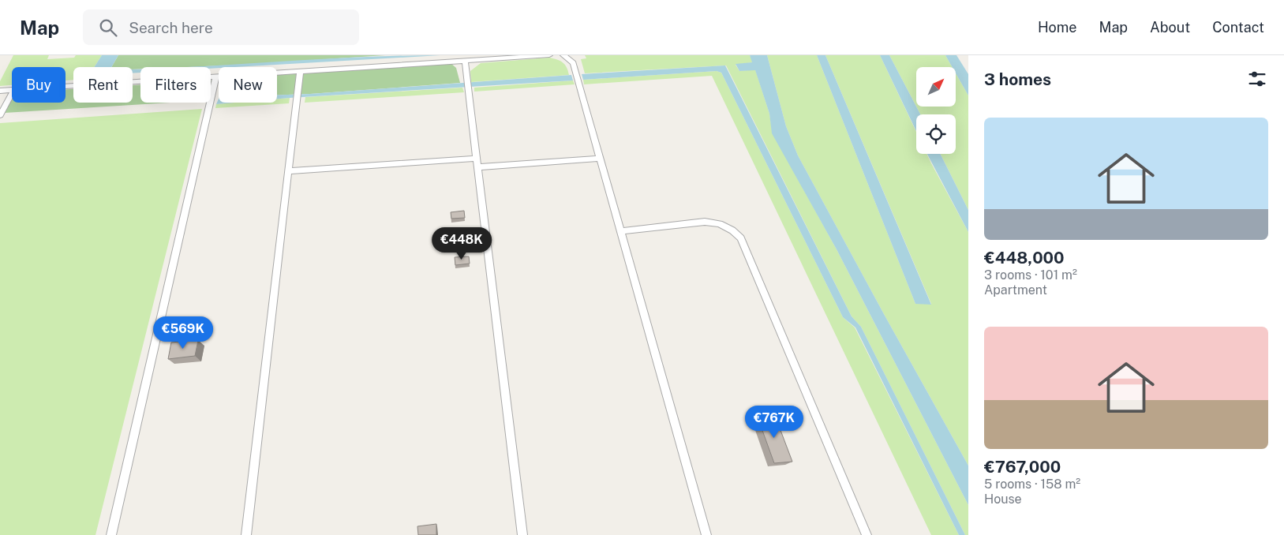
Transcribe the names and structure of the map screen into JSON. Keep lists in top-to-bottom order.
{
  "north": "top right",
  "page": {
    "header": "Map",
    "search": "Search here",
    "nav": [
      "Home",
      "Map",
      "About",
      "Contact"
    ],
    "heading": "3 homes",
    "chip": [
      "Buy",
      "Rent",
      "Filters",
      "New"
    ],
    "list": [
      {
        "name": "€448,000",
        "note": "3 rooms · 101 m² · Apartment"
      },
      {
        "name": "€767,000",
        "note": "5 rooms · 158 m² · House"
      }
    ],
    "price": ["€448K", "€569K", "€767K"]
  }
}
